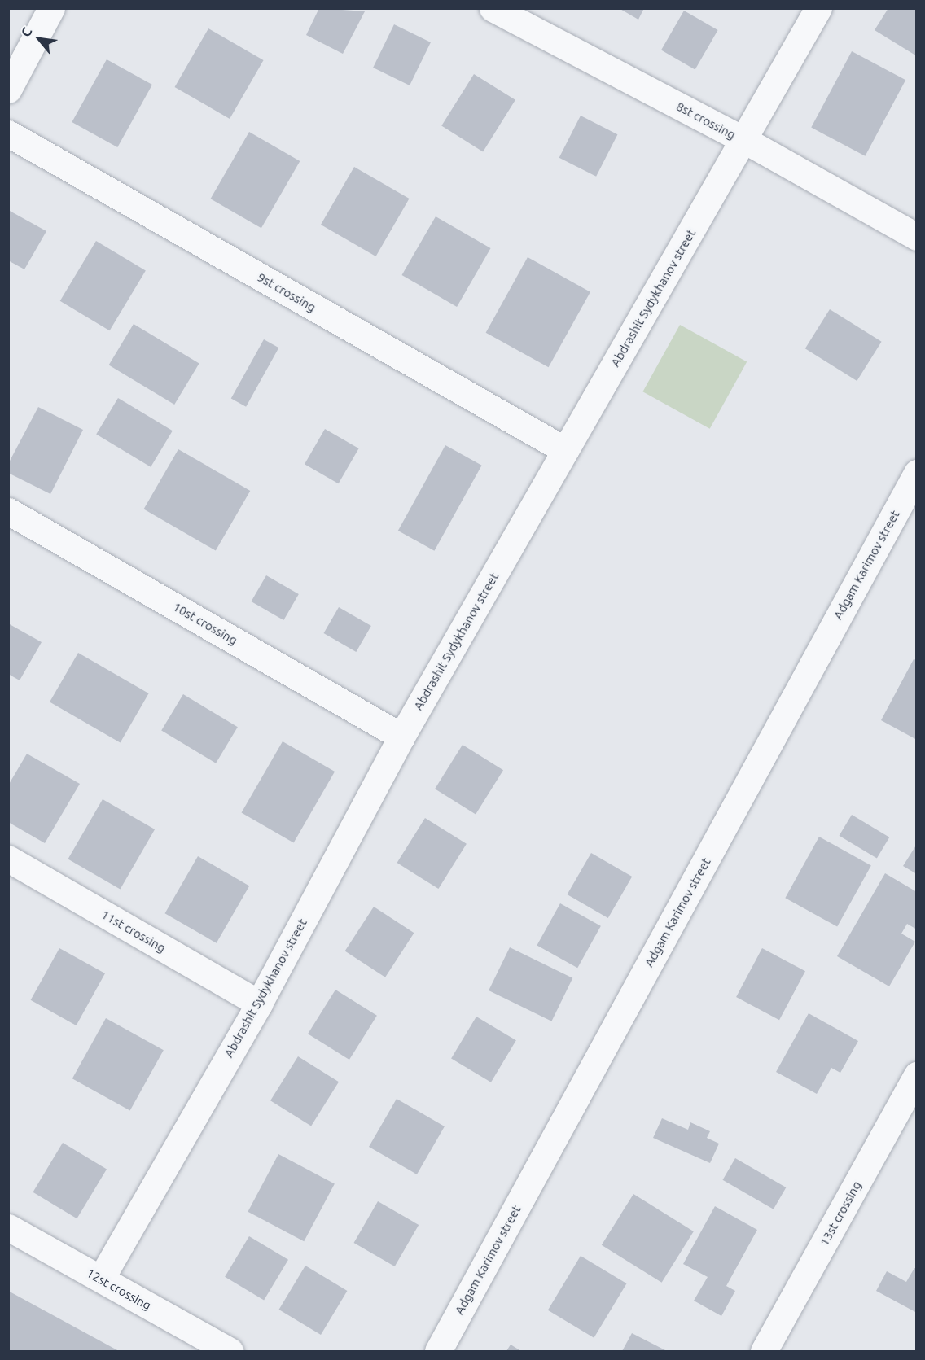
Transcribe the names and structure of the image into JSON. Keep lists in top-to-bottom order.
{
  "streets": {
    "street": [
      "8st crossing",
      "9st crossing",
      "Abdrashit Sydykhanov street",
      "Adgam Karimov street",
      "10st crossing",
      "11st crossing",
      "13st crossing",
      "12st crossing"
    ]
  },
  "crossings": [
    ["8st crossing", "Abdrashit Sydykhanov street"],
    ["9st crossing", "Abdrashit Sydykhanov street"],
    ["Abdrashit Sydykhanov street", "10st crossing"],
    ["Abdrashit Sydykhanov street", "11st crossing"],
    ["Abdrashit Sydykhanov street", "12st crossing"]
  ],
  "north": "top left"
}
